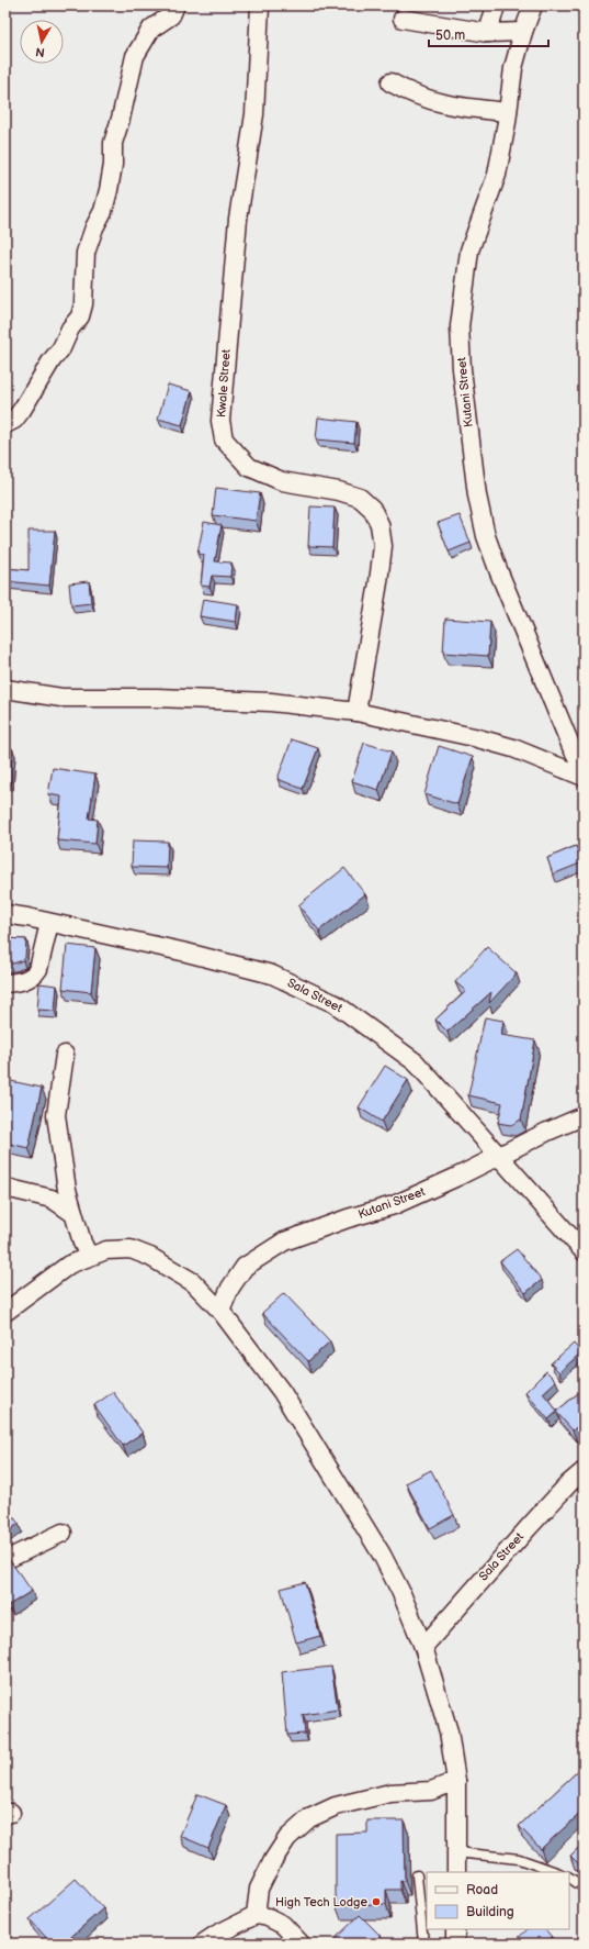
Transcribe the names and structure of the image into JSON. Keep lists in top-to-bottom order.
{
  "streets": {
    "street": ["Kwale Street", "Kutani Street", "Sala Street"]
  },
  "crossings": [
    ["Kutani Street", "Sala Street"]
  ],
  "places": ["High Tech Lodge"],
  "legend": ["Road", "Building"],
  "scale_bar": "50 m",
  "north": "bottom"
}
